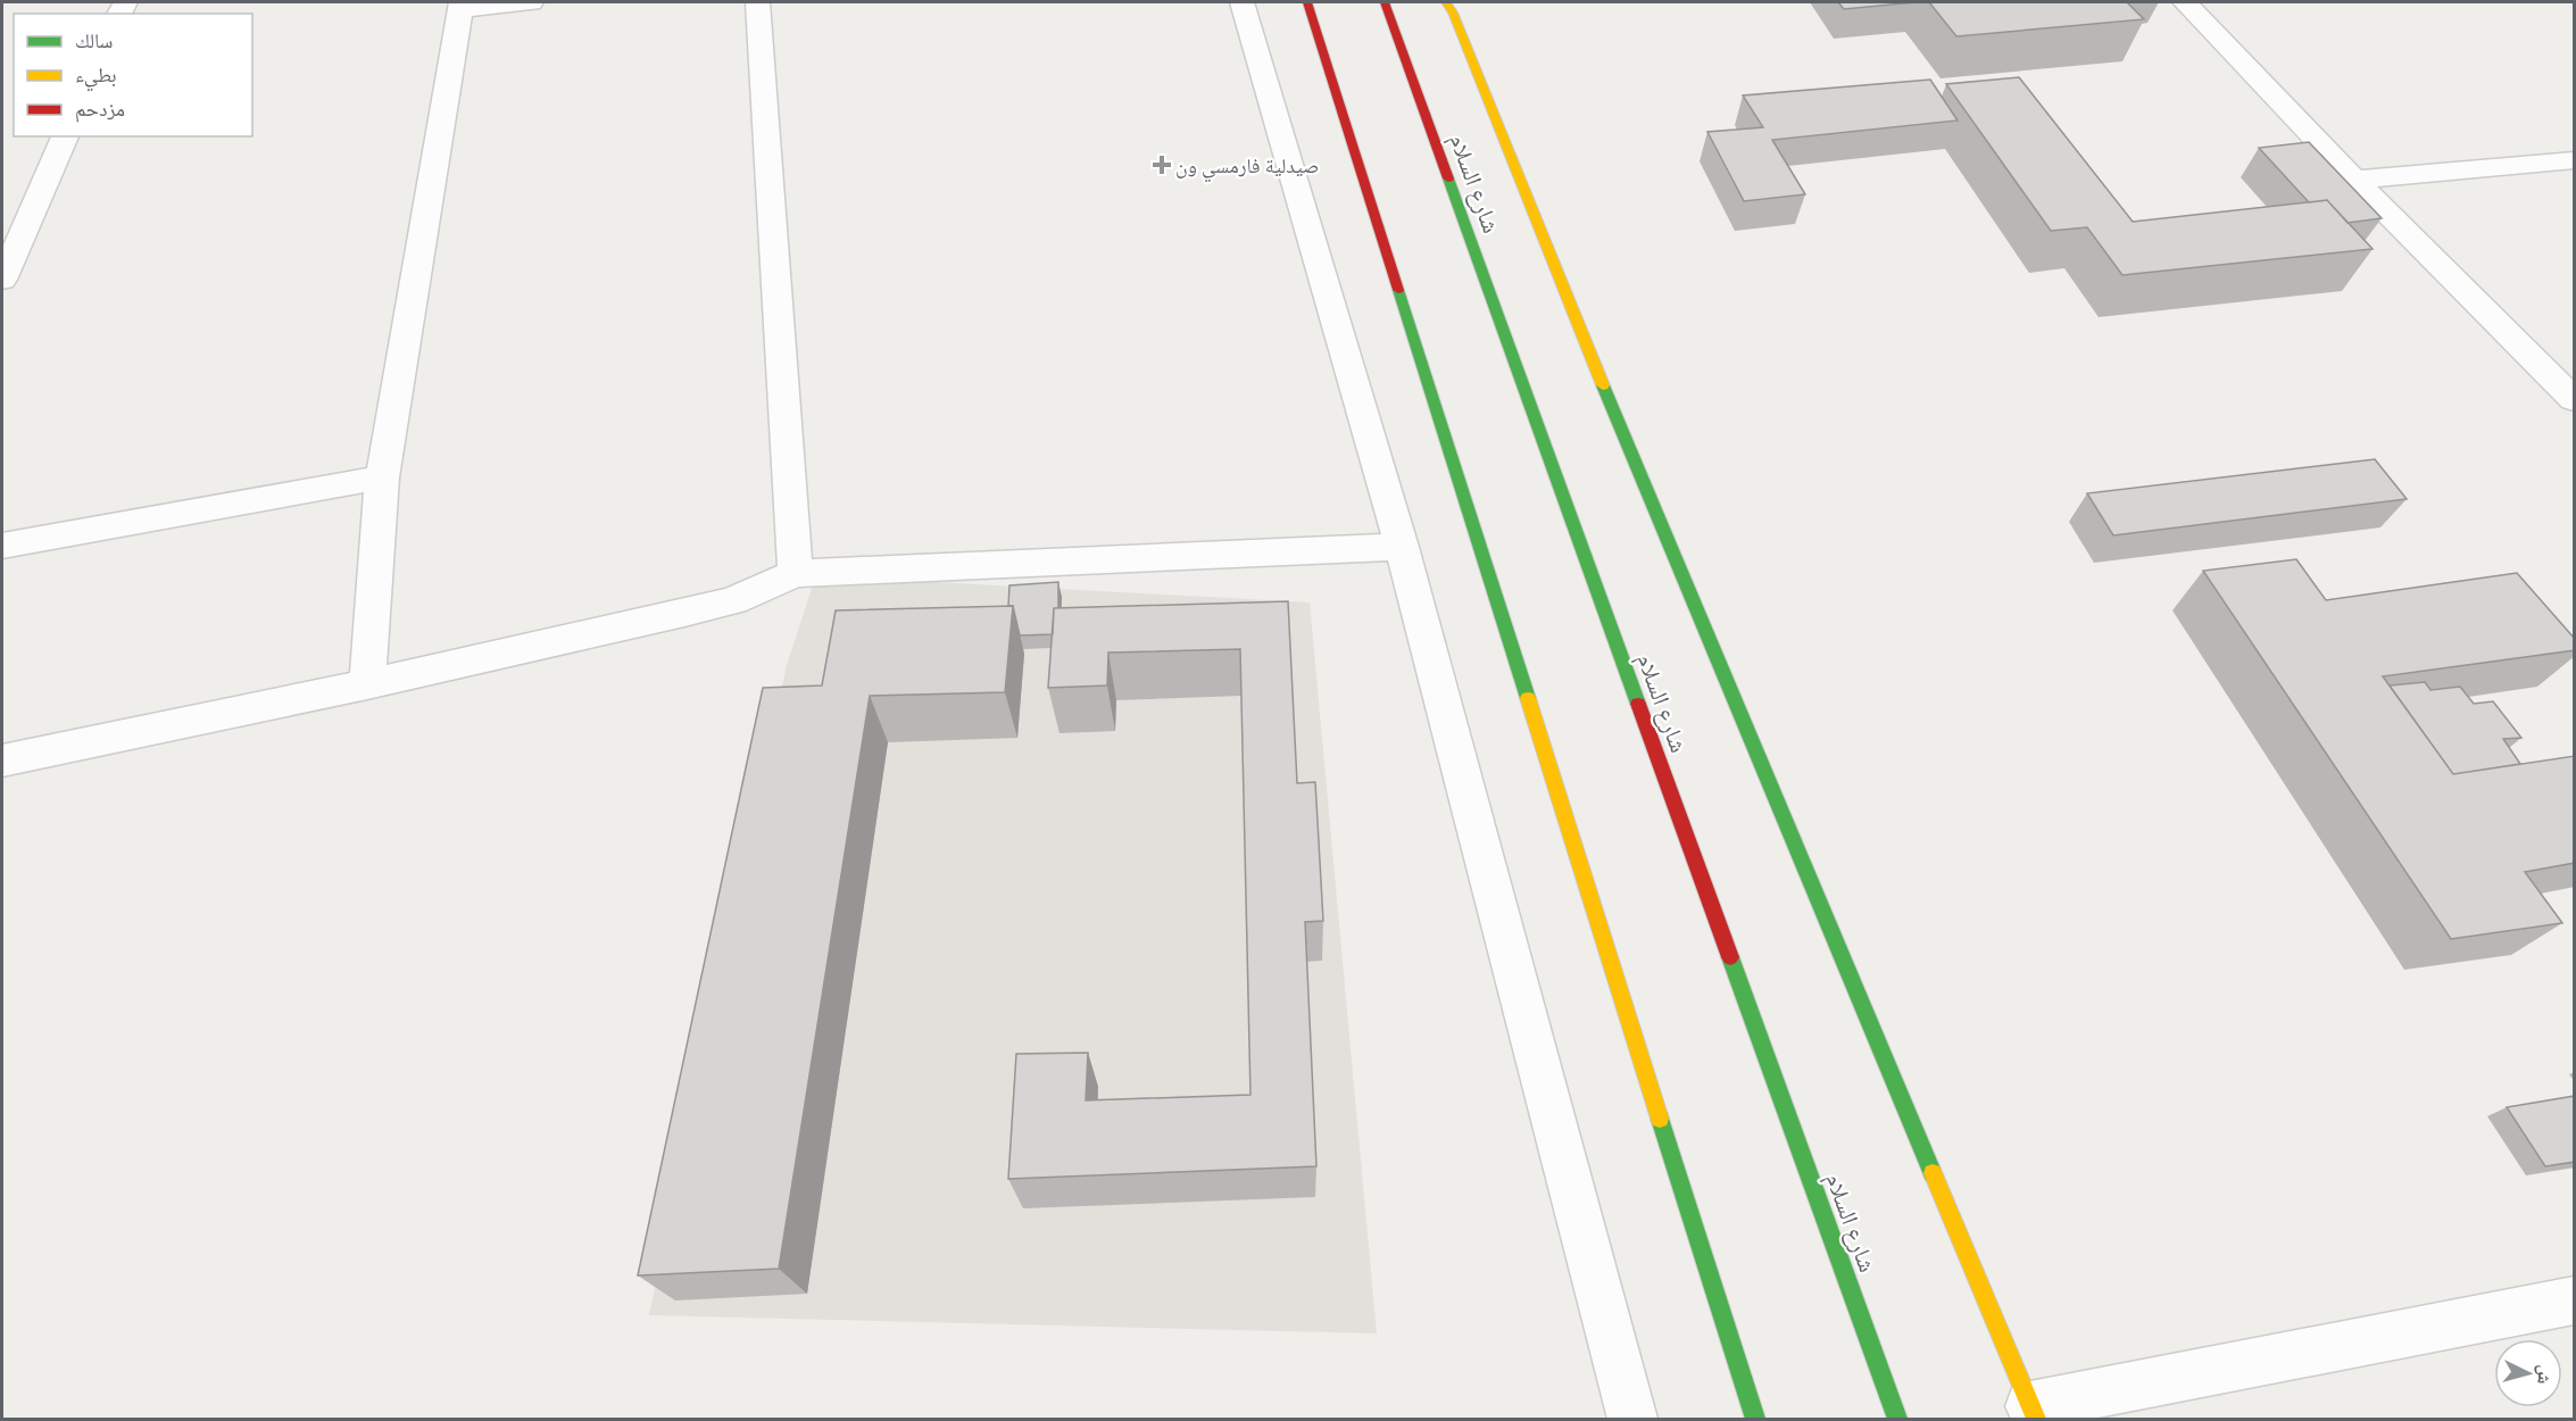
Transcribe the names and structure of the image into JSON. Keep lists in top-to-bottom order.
{
  "streets": {
    "main road": ["شارع السلام"]
  },
  "places": {
    "health": ["صيدلية فارمسي ون"]
  },
  "legend": ["سالك", "بطيء", "مزدحم"],
  "north": "right"
}
